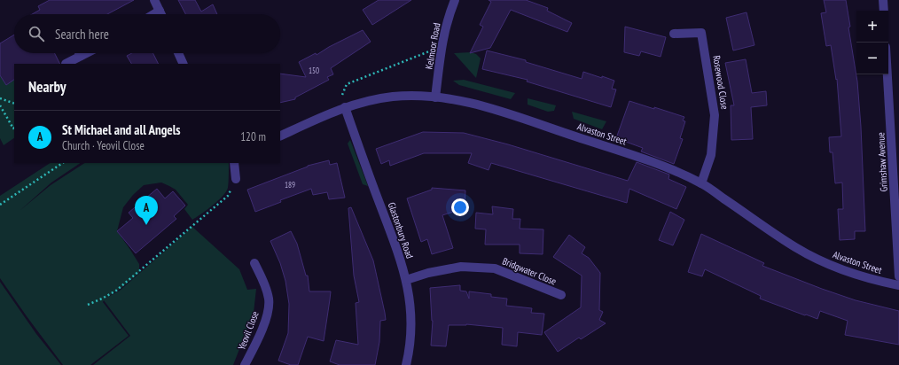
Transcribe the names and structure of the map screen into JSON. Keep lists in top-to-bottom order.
{
  "streets": {
    "street": [
      "Kelmoor Road",
      "Rosewood Close",
      "Alvaston Street",
      "Grimshaw Avenue",
      "Glastonbury Road",
      "Bridgwater Close",
      "Yeovil Close"
    ]
  },
  "crossings": [
    ["Kelmoor Road", "Alvaston Street"],
    ["Rosewood Close", "Alvaston Street"],
    ["Alvaston Street", "Glastonbury Road"],
    ["Glastonbury Road", "Bridgwater Close"]
  ],
  "house_numbers": ["150", "189"],
  "page": {
    "map_buttons": ["+", "−"],
    "search": "Search here",
    "heading": "Nearby",
    "list": [
      {
        "mark": "A",
        "name": "St Michael and all Angels",
        "note": "Church · Yeovil Close",
        "value": "120 m"
      }
    ],
    "pins": "A"
  }
}
